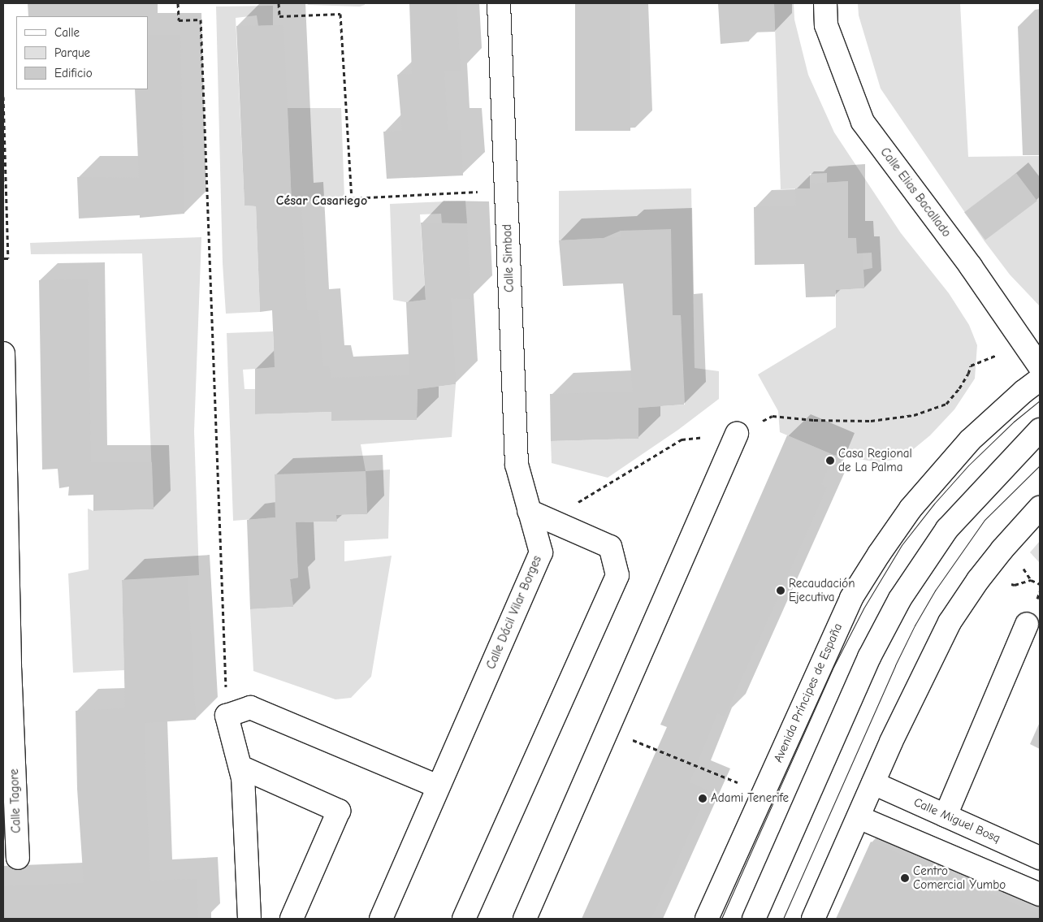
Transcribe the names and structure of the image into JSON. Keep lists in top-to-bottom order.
{
  "streets": {
    "street": [
      "Calle Elias Bacallado",
      "Calle Simbad",
      "Calle Dácil Vilar Borges",
      "Avenida Príncipes de España",
      "Calle Tagore",
      "Calle Miguel Bosq"
    ]
  },
  "crossings": [
    ["Calle Simbad", "Calle Dácil Vilar Borges"]
  ],
  "districts": ["César Casariego"],
  "places": [
    "Casa Regional de La Palma",
    "Recaudación Ejecutiva",
    "Adami Tenerife",
    "Centro Comercial Yumbo"
  ],
  "legend": ["Calle", "Parque", "Edificio"]
}
